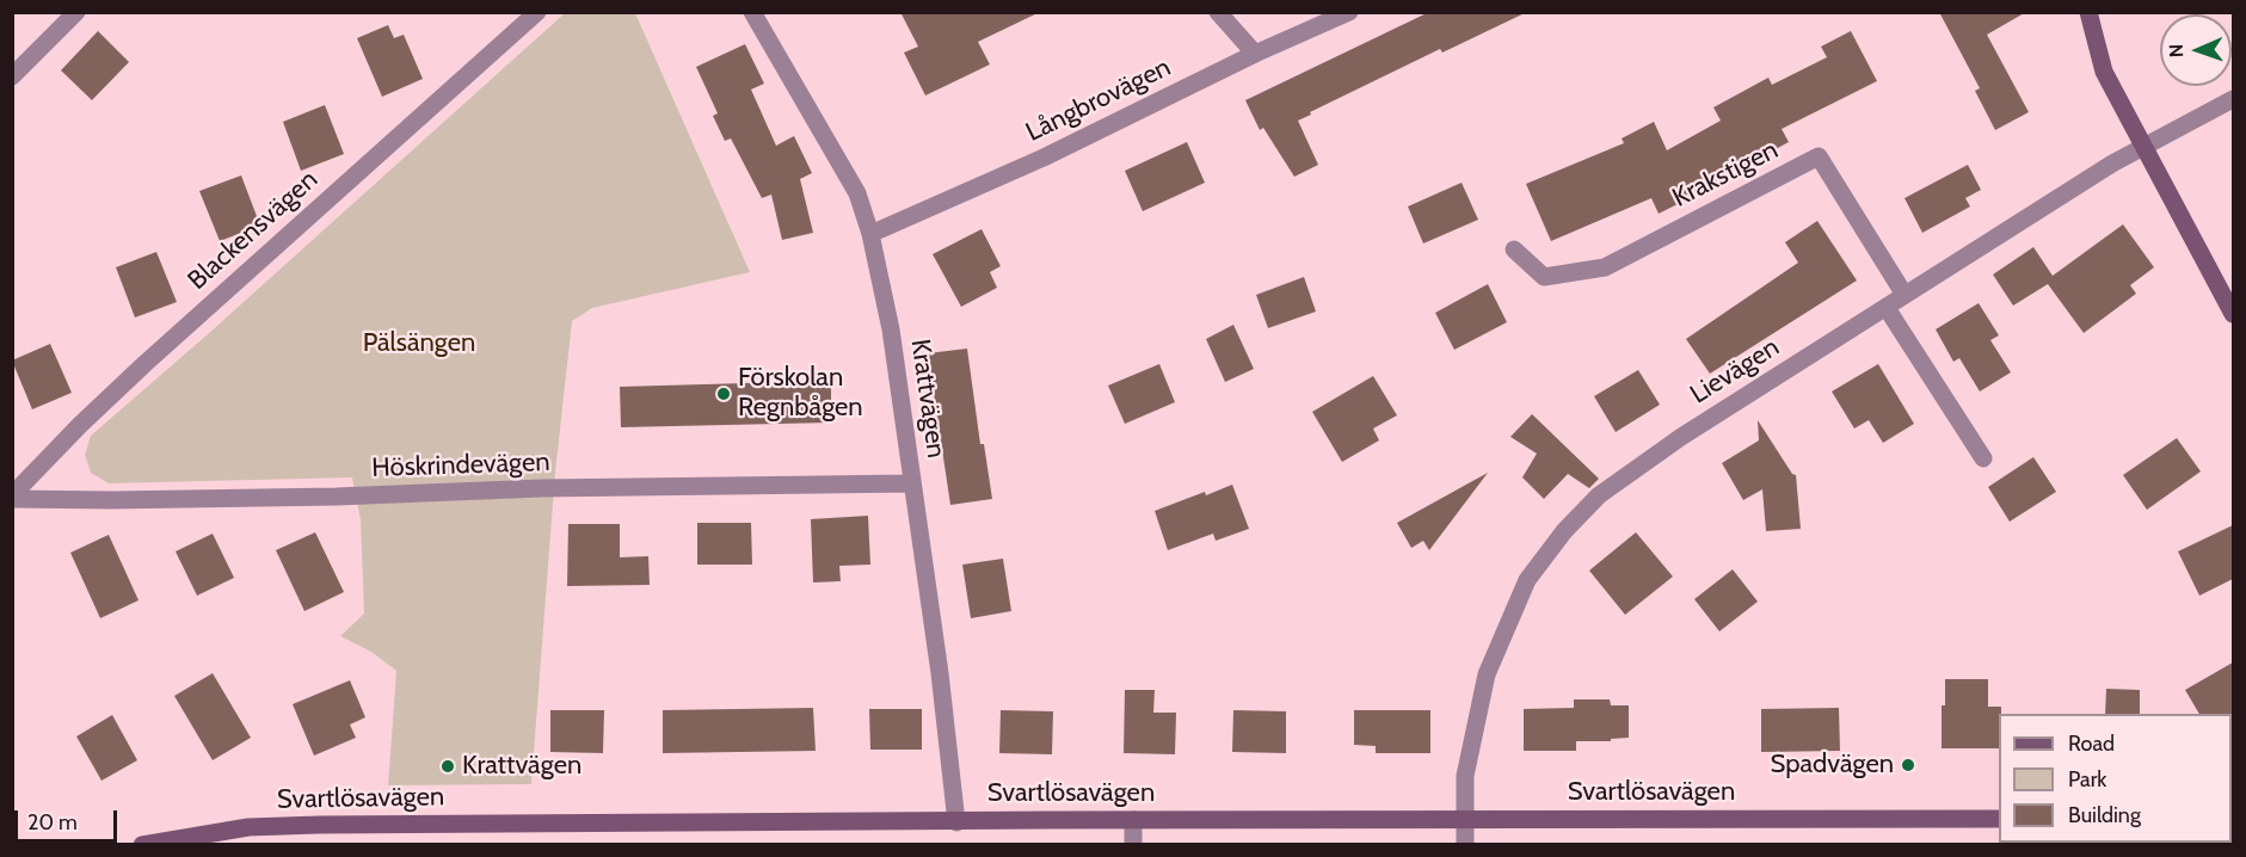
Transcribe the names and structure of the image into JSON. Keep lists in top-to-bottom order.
{
  "streets": {
    "street": [
      "Långbrovägen",
      "Krakstigen",
      "Blackensvägen",
      "Lievägen",
      "Krattvägen",
      "Höskrindevägen",
      "Svartlösavägen"
    ]
  },
  "crossings": [
    ["Långbrovägen", "Krattvägen"],
    ["Krakstigen", "Lievägen"],
    ["Blackensvägen", "Höskrindevägen"],
    ["Lievägen", "Svartlösavägen"],
    ["Krattvägen", "Höskrindevägen"],
    ["Krattvägen", "Svartlösavägen"]
  ],
  "parks": ["Pälsängen"],
  "places": ["Förskolan Regnbågen", "Spadvägen", "Krattvägen"],
  "legend": ["Road", "Park", "Building"],
  "scale_bar": "20 m",
  "north": "left"
}
